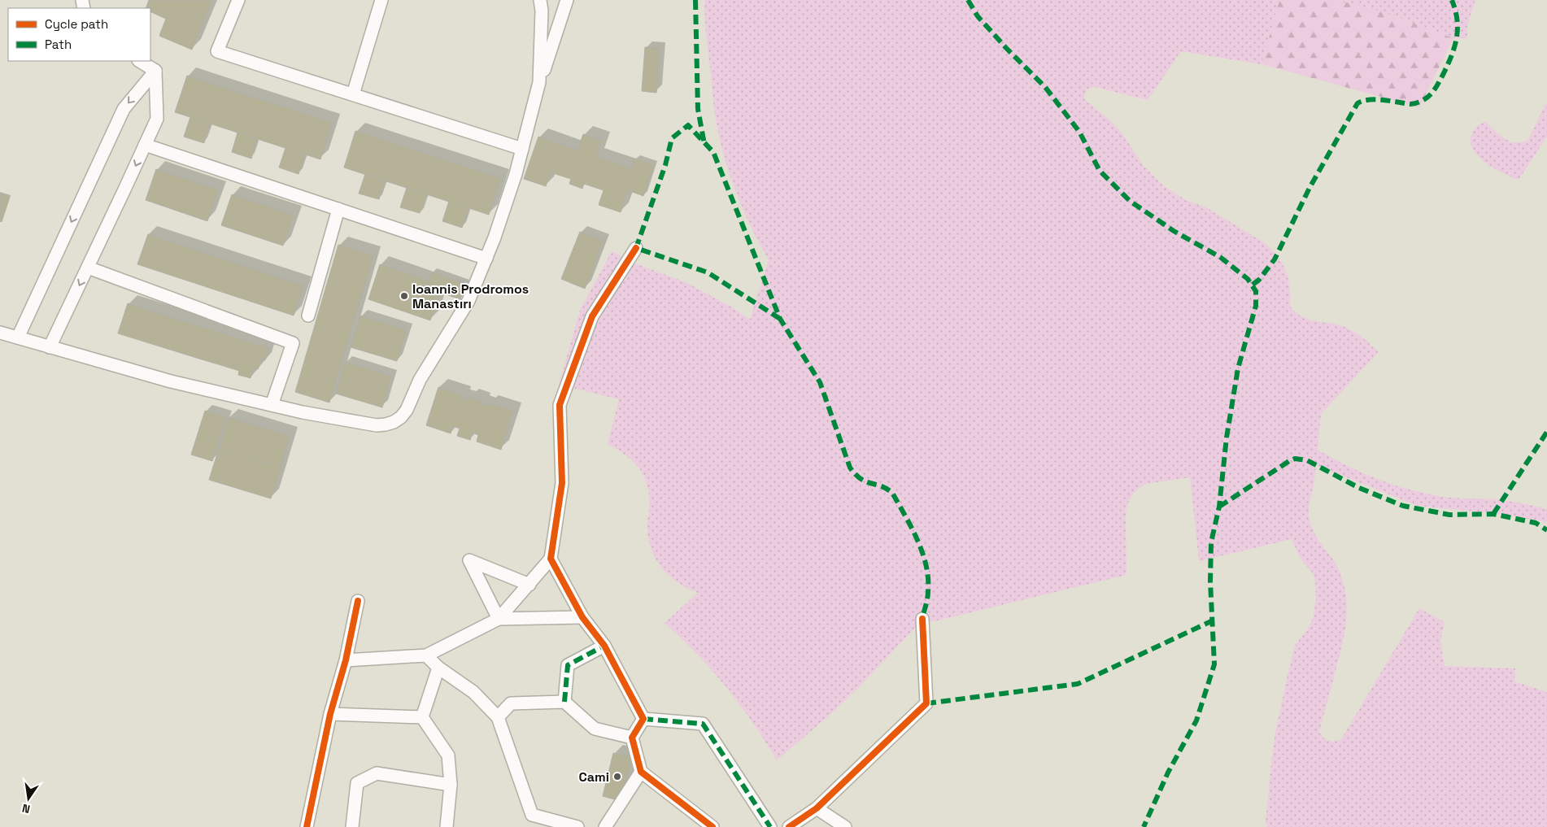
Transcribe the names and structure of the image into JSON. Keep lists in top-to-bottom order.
{
  "places": ["Ioannis Prodromos Manastırı", "Cami"],
  "legend": ["Cycle path", "Path"],
  "north": "bottom"
}
